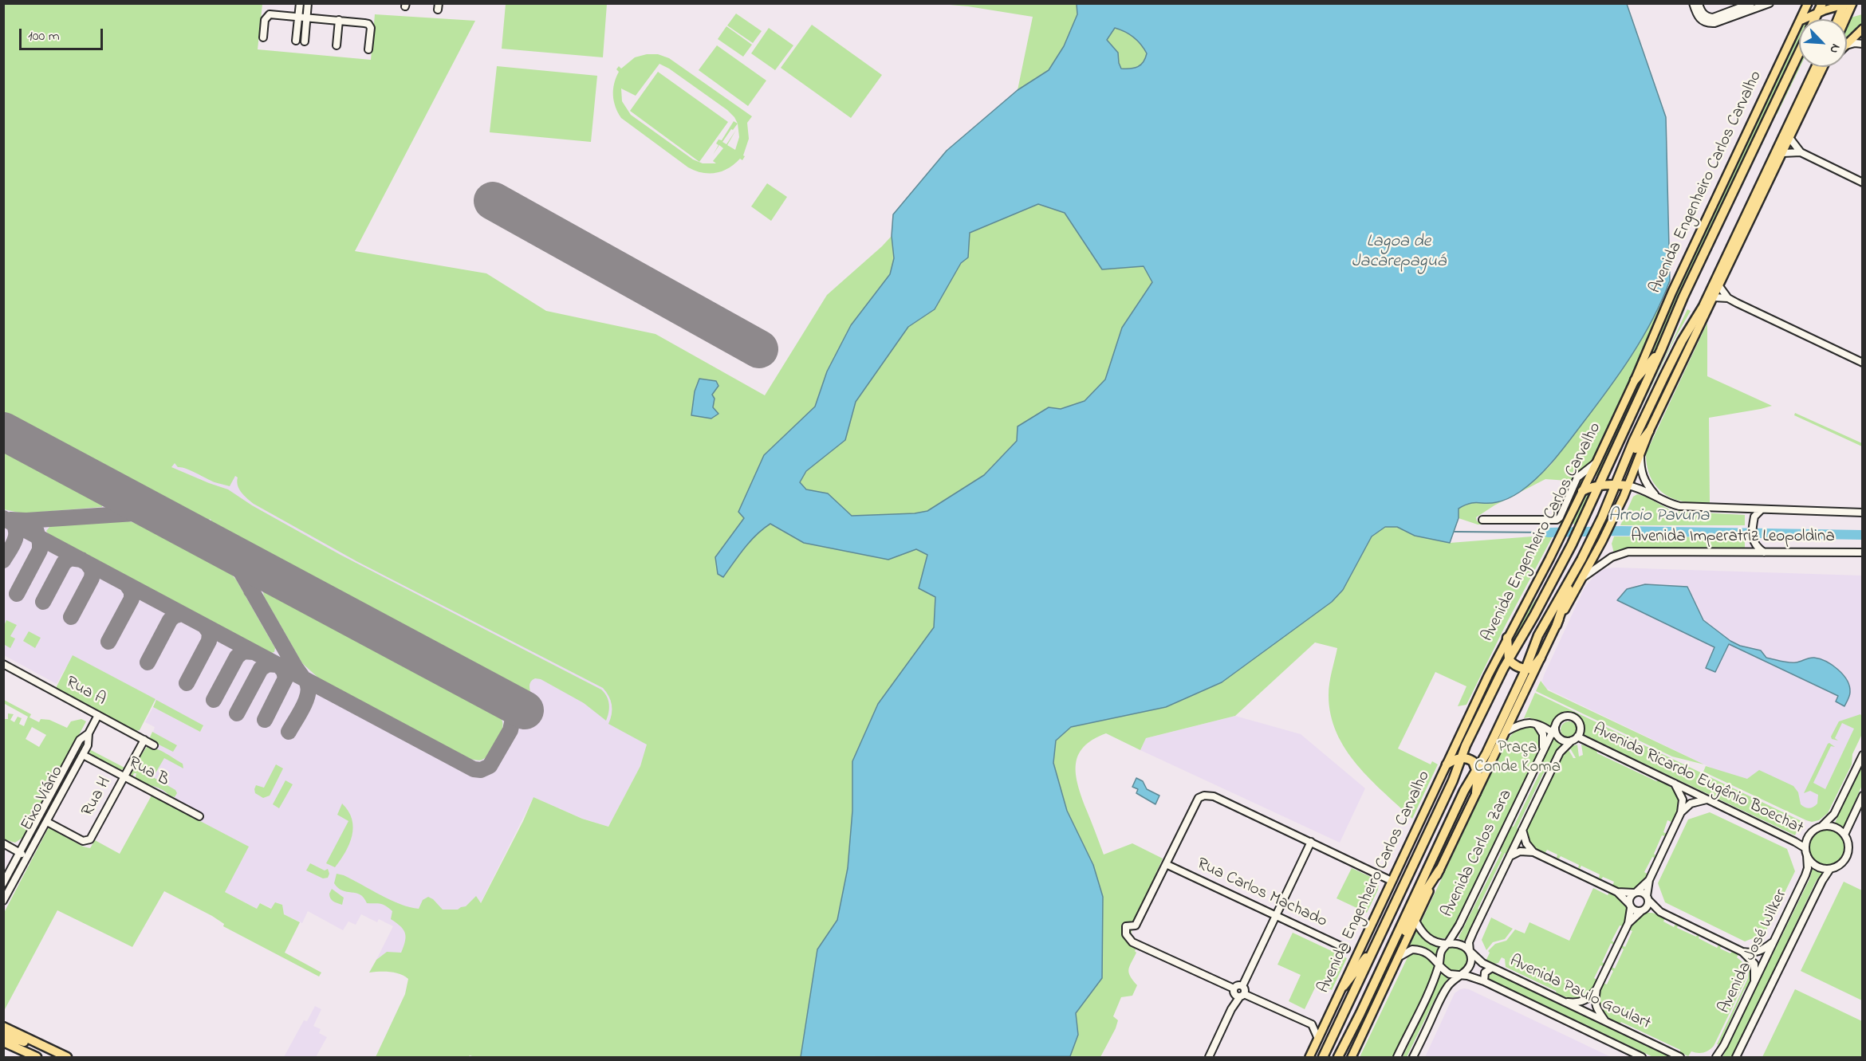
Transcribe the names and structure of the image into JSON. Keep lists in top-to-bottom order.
{
  "streets": {
    "highway": ["Avenida Engenheiro Carlos Carvalho"],
    "street": [
      "Avenida Imperatriz Leopoldina",
      "Rua A",
      "Rua B",
      "Avenida Ricardo Eugênio Boechat",
      "Rua H",
      "Eixo Viário",
      "Avenida Carlos Zara",
      "Rua Carlos Machado",
      "Avenida José Wilker",
      "Avenida Paulo Goulart"
    ]
  },
  "crossings": [
    ["Rua A", "Rua H"],
    ["Rua A", "Eixo Viário"],
    ["Rua B", "Rua H"],
    ["Rua B", "Eixo Viário"],
    ["Avenida Ricardo Eugênio Boechat", "Avenida Carlos Zara"],
    ["Avenida Ricardo Eugênio Boechat", "Avenida José Wilker"],
    ["Rua H", "Eixo Viário"],
    ["Avenida Carlos Zara", "Avenida Paulo Goulart"]
  ],
  "water": ["Lagoa de Jacarepaguá", "Arroio Pavuna"],
  "parks": ["Praça Conde Koma"],
  "scale_bar": "100 m",
  "north": "bottom right"
}
